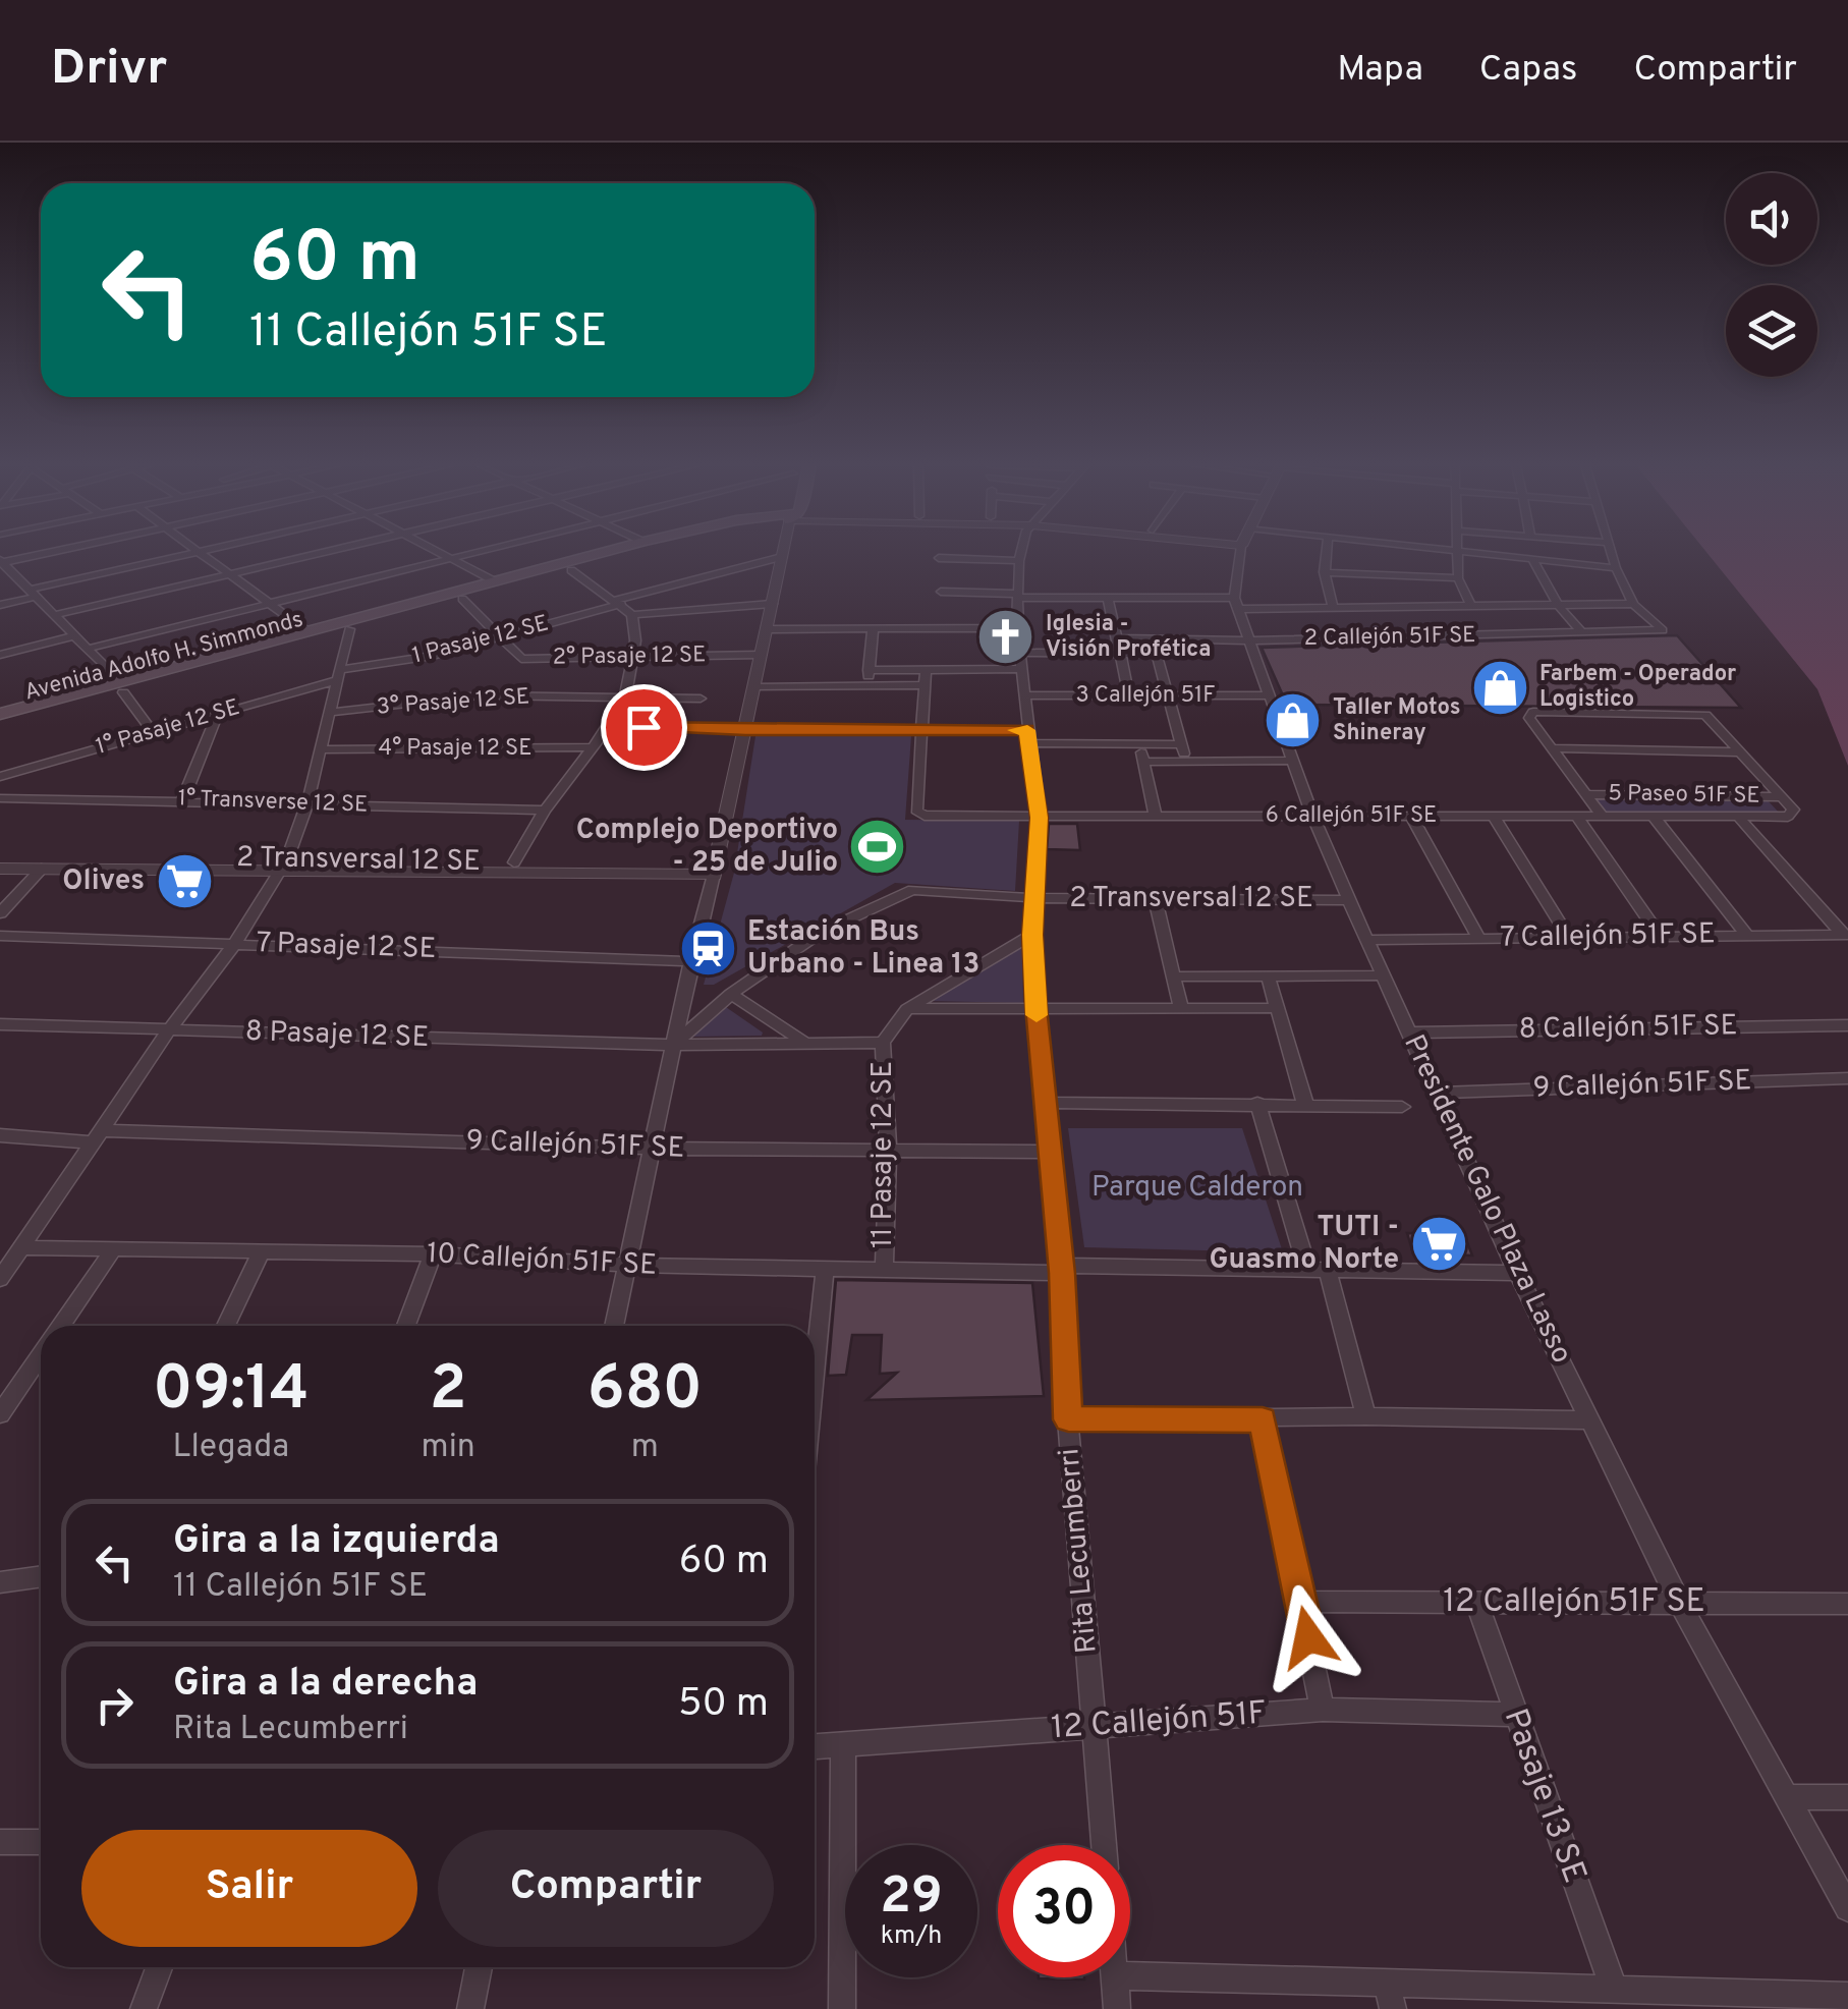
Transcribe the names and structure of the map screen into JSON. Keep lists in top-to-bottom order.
{
  "streets": {
    "main road": ["Avenida Adolfo H. Simmonds"],
    "street": [
      "2 Callejón 51F SE",
      "1 Pasaje 12 SE",
      "2° Pasaje 12 SE",
      "3 Callejón 51F",
      "3° Pasaje 12 SE",
      "1° Pasaje 12 SE",
      "4° Pasaje 12 SE",
      "5 Paseo 51F SE",
      "1° Transverse 12 SE",
      "6 Callejón 51F SE",
      "2 Transversal 12 SE",
      "7 Callejón 51F SE",
      "7 Pasaje 12 SE",
      "8 Callejón 51F SE",
      "8 Pasaje 12 SE",
      "9 Callejón 51F SE",
      "11 Pasaje 12 SE",
      "Presidente Galo Plaza Lasso",
      "10 Callejón 51F SE",
      "Rita Lecumberri",
      "12 Callejón 51F SE",
      "12 Callejón 51F",
      "Pasaje 13 SE"
    ]
  },
  "crossings": [
    ["2 Callejón 51F SE", "Presidente Galo Plaza Lasso"],
    ["1 Pasaje 12 SE", "2° Pasaje 12 SE"],
    ["1 Pasaje 12 SE", "1° Pasaje 12 SE"],
    ["Avenida Adolfo H. Simmonds", "2° Pasaje 12 SE"],
    ["3 Callejón 51F", "Presidente Galo Plaza Lasso"],
    ["3 Callejón 51F", "Rita Lecumberri"],
    ["5 Paseo 51F SE", "6 Callejón 51F SE"],
    ["6 Callejón 51F SE", "Presidente Galo Plaza Lasso"],
    ["6 Callejón 51F SE", "Rita Lecumberri"],
    ["2 Transversal 12 SE", "Presidente Galo Plaza Lasso"],
    ["2 Transversal 12 SE", "Rita Lecumberri"],
    ["7 Callejón 51F SE", "Presidente Galo Plaza Lasso"],
    ["8 Callejón 51F SE", "Presidente Galo Plaza Lasso"],
    ["9 Callejón 51F SE", "11 Pasaje 12 SE"],
    ["9 Callejón 51F SE", "Presidente Galo Plaza Lasso"],
    ["9 Callejón 51F SE", "Rita Lecumberri"],
    ["11 Pasaje 12 SE", "10 Callejón 51F SE"],
    ["Presidente Galo Plaza Lasso", "10 Callejón 51F SE"],
    ["Presidente Galo Plaza Lasso", "12 Callejón 51F SE"],
    ["10 Callejón 51F SE", "Rita Lecumberri"],
    ["Rita Lecumberri", "12 Callejón 51F"],
    ["12 Callejón 51F SE", "Pasaje 13 SE"],
    ["12 Callejón 51F", "Pasaje 13 SE"]
  ],
  "parks": ["Parque Calderon"],
  "places": {
    "church": ["Iglesia - Visión Profética"],
    "shop": ["Farbem - Operador Logistico", "Taller Motos Shineray"],
    "sports": ["Complejo Deportivo - 25 de Julio"],
    "supermarket": ["Olives", "TUTI - Guasmo Norte"],
    "station": ["Estación Bus Urbano - Linea 13"]
  },
  "page": {
    "header": "Drivr",
    "nav": ["Mapa", "Capas", "Compartir"],
    "turn": ["60 m", "11 Callejón 51F SE"],
    "eta": [
      "09:14",
      "Llegada",
      "2",
      "min",
      "680",
      "m"
    ],
    "list": [
      {
        "name": "Gira a la izquierda",
        "note": "11 Callejón 51F SE",
        "value": "60 m"
      },
      {
        "name": "Gira a la derecha",
        "note": "Rita Lecumberri",
        "value": "50 m"
      }
    ],
    "buttons": ["Salir", "Compartir"],
    "speed": "29 km/h",
    "limit": "30"
  }
}
